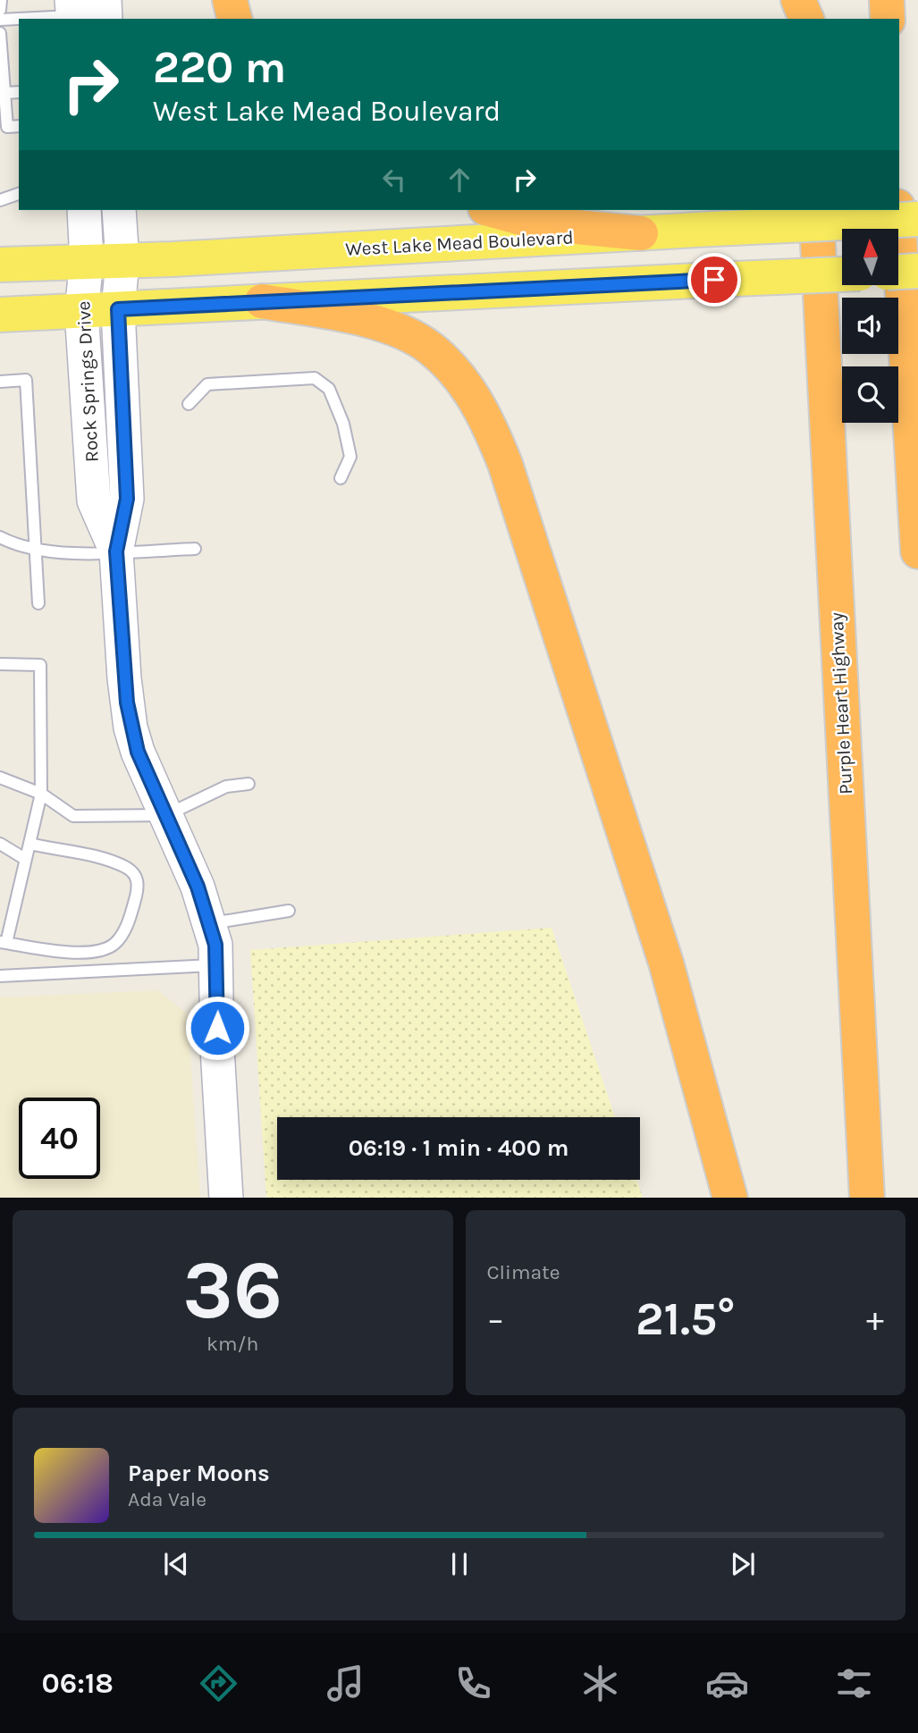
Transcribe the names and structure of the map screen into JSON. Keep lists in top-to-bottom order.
{
  "streets": {
    "highway": ["Purple Heart Highway"],
    "main road": ["West Lake Mead Boulevard"],
    "street": ["Rock Springs Drive"]
  },
  "crossings": [
    ["West Lake Mead Boulevard", "Rock Springs Drive"]
  ],
  "north": "top",
  "page": {
    "turn": ["220 m", "West Lake Mead Boulevard"],
    "limit": "40",
    "trip": "06:19 · 1 min · 400 m",
    "tile": [
      ["36", "km/h"],
      "Climate"
    ],
    "heat": ["−", "21.5°", "+"],
    "song": ["Paper Moons", "Ada Vale"],
    "tabs": "06:18"
  }
}
